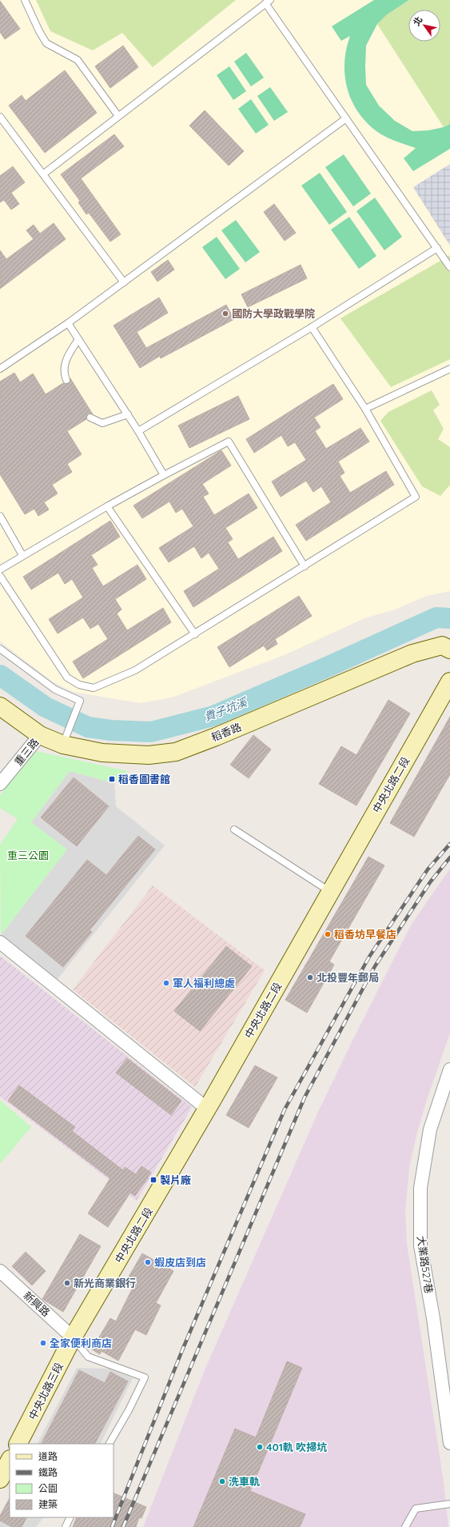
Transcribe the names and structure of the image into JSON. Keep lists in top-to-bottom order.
{
  "streets": {
    "street": [
      "稻香路",
      "重三路",
      "中央北路二段",
      "大業路527巷",
      "新興路",
      "中央北路三段"
    ]
  },
  "crossings": [
    ["稻香路", "重三路"],
    ["中央北路二段", "新興路"],
    ["中央北路二段", "中央北路三段"],
    ["新興路", "中央北路三段"]
  ],
  "water": ["貴子坑溪"],
  "parks": ["重三公園"],
  "places": {
    "other": [
      "國防大學政戰學院",
      "稻香坊早餐店",
      "北投豐年郵局",
      "軍人福利總處",
      "蝦皮店到店",
      "新光商業銀行",
      "全家便利商店",
      "401軌 吹掃坑",
      "洗車軌"
    ],
    "transit": ["稻香圖書館", "製片廠"]
  },
  "legend": [
    "道路",
    "鐵路",
    "公園",
    "建築"
  ],
  "north": "top left"
}
